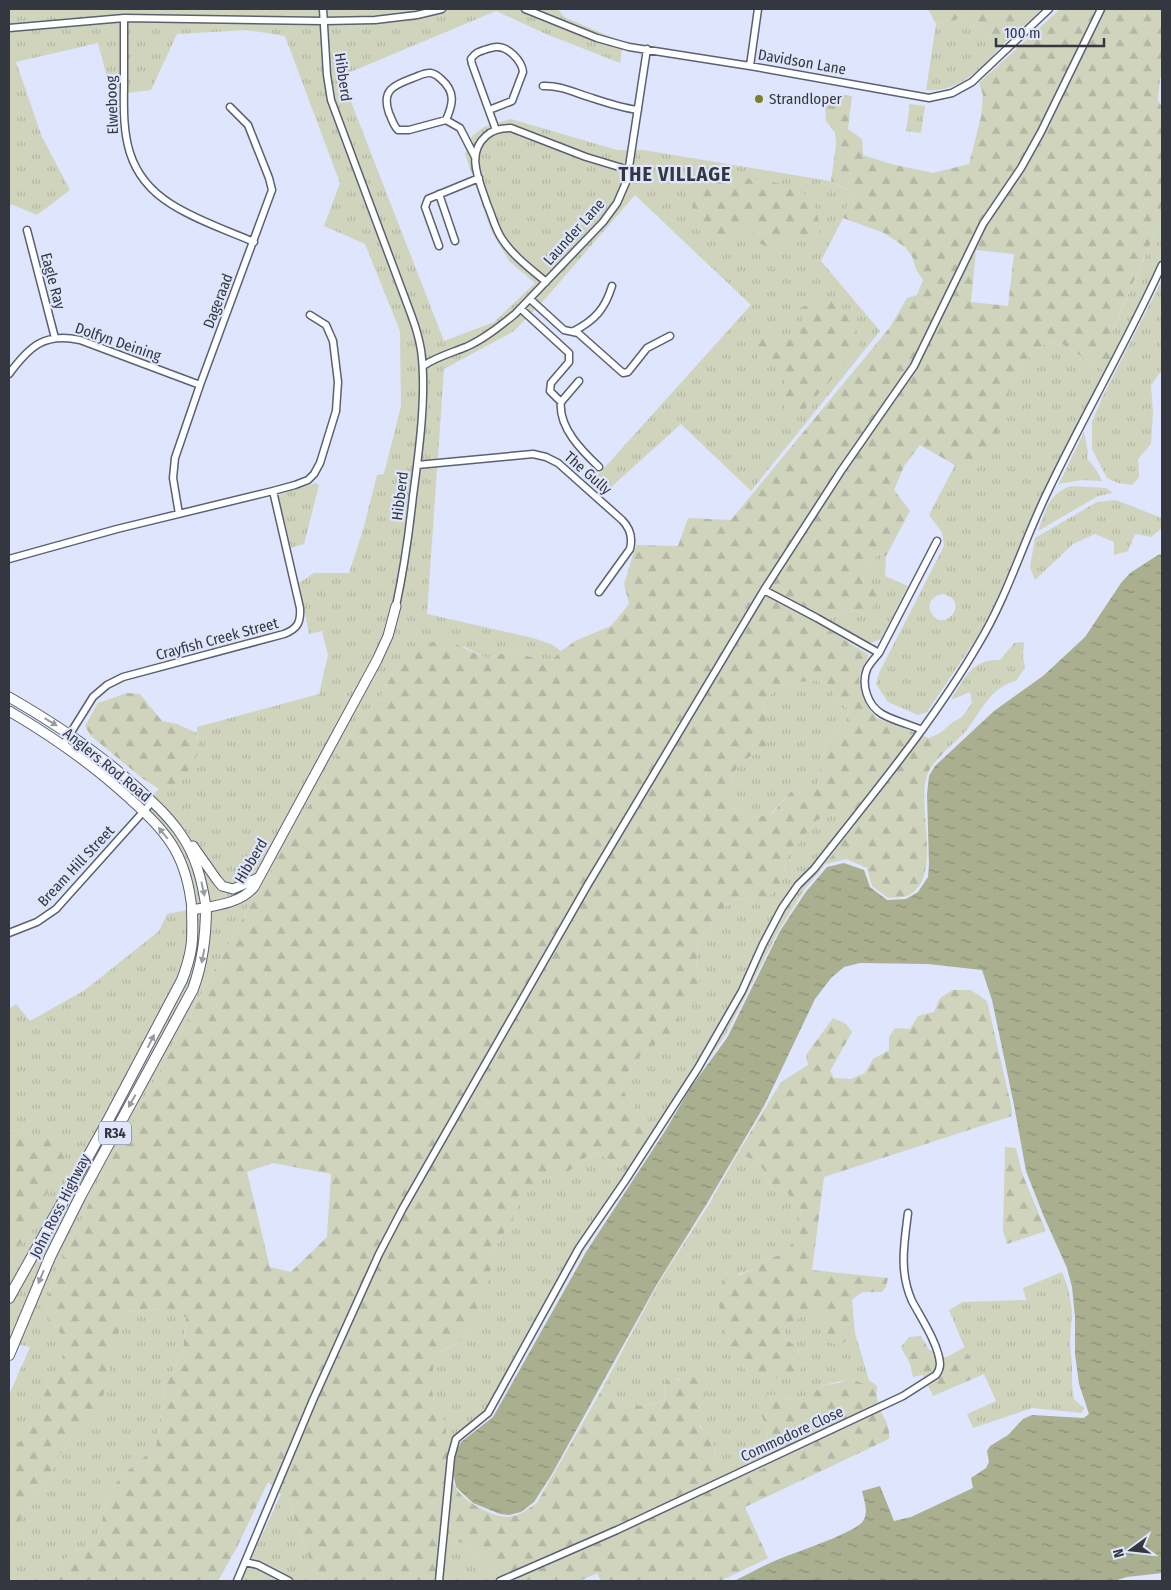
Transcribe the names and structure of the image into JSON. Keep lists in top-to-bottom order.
{
  "streets": {
    "main road": ["R34", "John Ross Highway"],
    "street": [
      "Davidson Lane",
      "Hibberd",
      "Elweboog",
      "Launder Lane",
      "Eagle Ray",
      "Dageraad",
      "Dolfyn Deining",
      "The Gully",
      "Crayfish Creek Street",
      "Anglers Rod Road",
      "Bream Hill Street",
      "Commodore Close"
    ]
  },
  "crossings": [
    ["Davidson Lane", "Launder Lane"],
    ["Hibberd", "Launder Lane"],
    ["Hibberd", "The Gully"],
    ["Hibberd", "Anglers Rod Road"],
    ["Hibberd", "John Ross Highway"],
    ["Elweboog", "Dageraad"],
    ["Eagle Ray", "Dolfyn Deining"],
    ["Dageraad", "Dolfyn Deining"],
    ["Crayfish Creek Street", "Anglers Rod Road"],
    ["Anglers Rod Road", "Bream Hill Street"],
    ["Anglers Rod Road", "John Ross Highway"]
  ],
  "districts": ["THE VILLAGE"],
  "places": ["Strandloper"],
  "scale_bar": "100 m",
  "north": "left"
}
